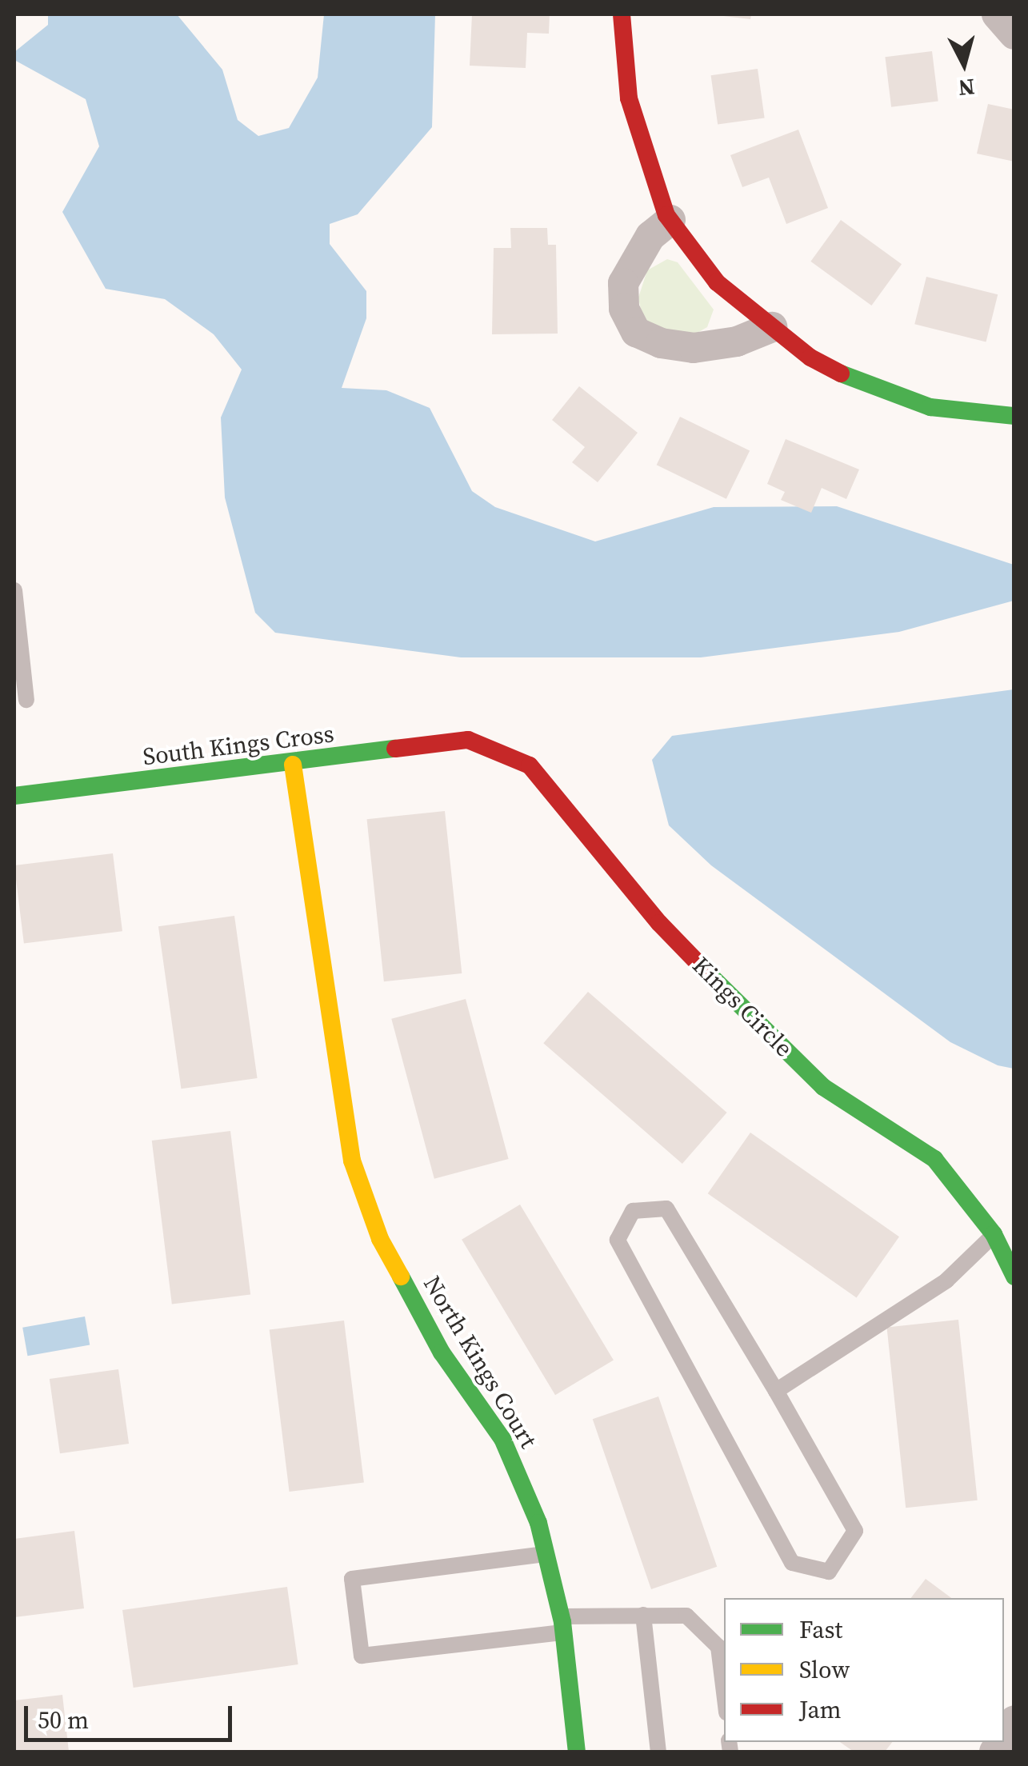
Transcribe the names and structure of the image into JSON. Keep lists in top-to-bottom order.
{
  "streets": {
    "street": ["South Kings Cross", "Kings Circle", "North Kings Court"]
  },
  "crossings": [
    ["South Kings Cross", "Kings Circle"],
    ["South Kings Cross", "North Kings Court"]
  ],
  "legend": ["Fast", "Slow", "Jam"],
  "scale_bar": "50 m",
  "north": "bottom"
}
